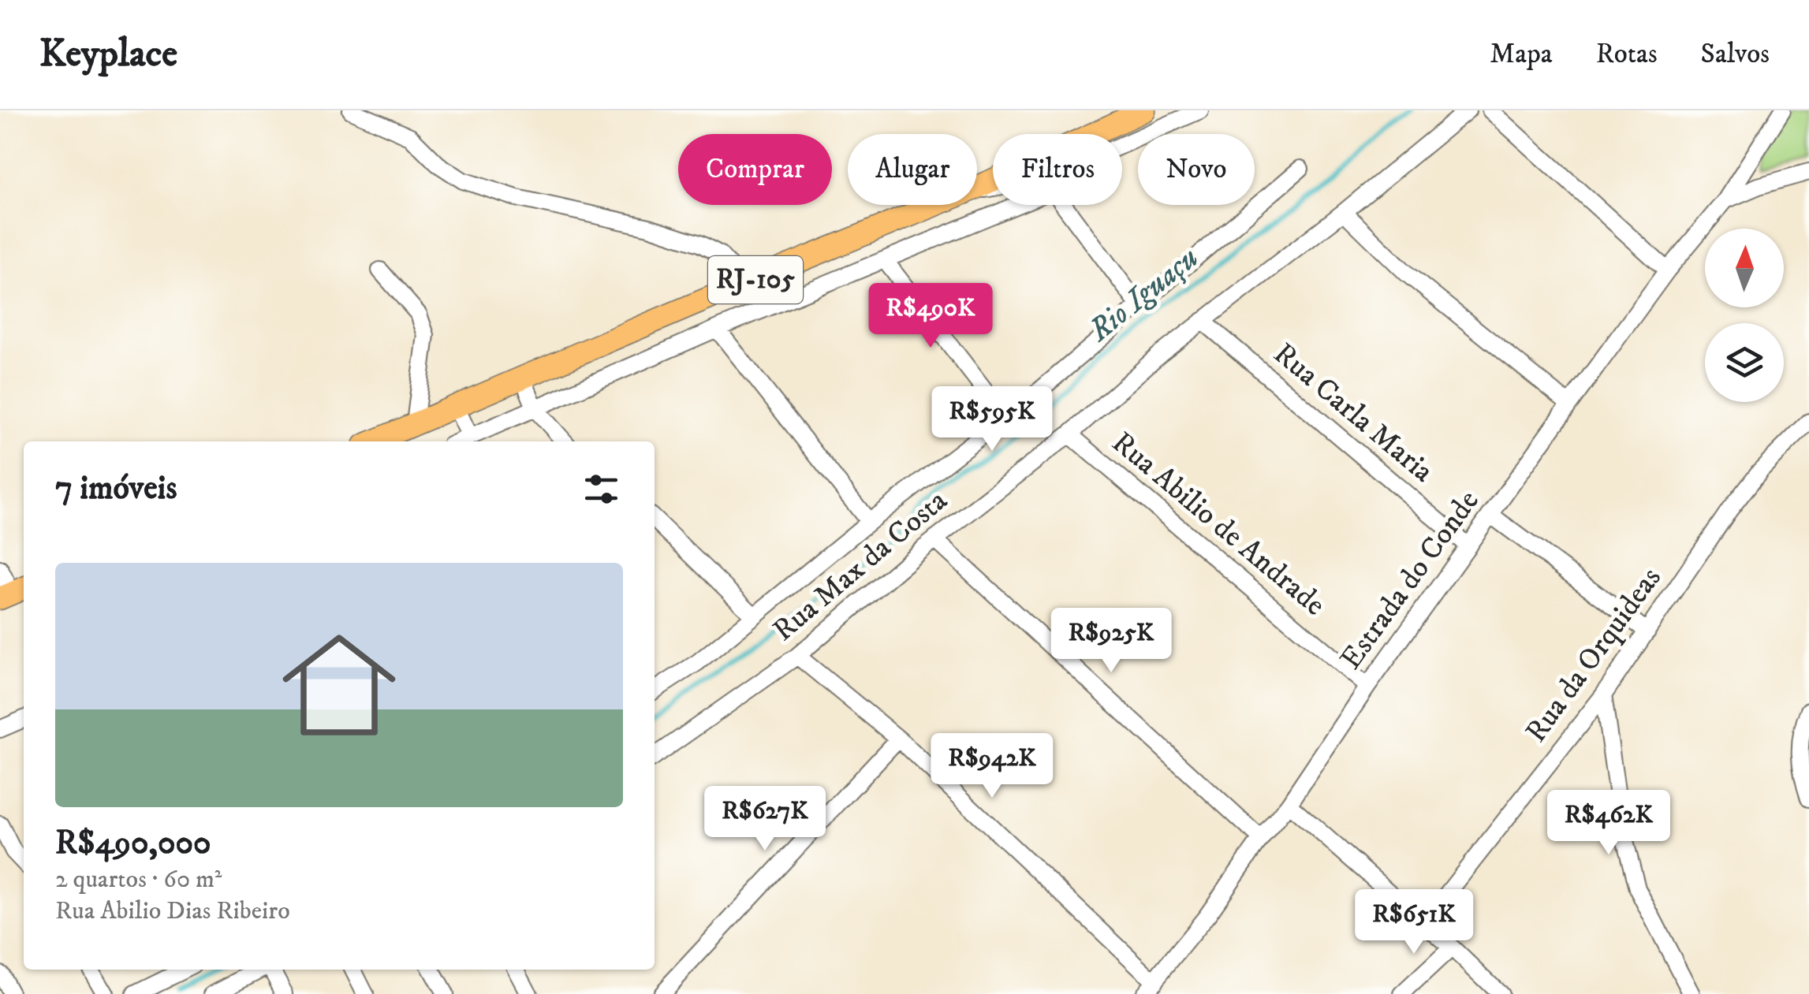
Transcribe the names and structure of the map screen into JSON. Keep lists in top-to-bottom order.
{
  "streets": {
    "main road": ["RJ-105"],
    "street": [
      "Rua Carla Maria",
      "Rua Abilio de Andrade",
      "Rua Max da Costa",
      "Estrada do Conde",
      "Rua da Orquideas"
    ]
  },
  "crossings": [
    ["Rua Carla Maria", "Rua Max da Costa"],
    ["Rua Carla Maria", "Estrada do Conde"],
    ["Rua Abilio de Andrade", "Rua Max da Costa"],
    ["Rua Abilio de Andrade", "Estrada do Conde"]
  ],
  "water": ["Rio Iguaçu"],
  "north": "top",
  "page": {
    "header": "Keyplace",
    "nav": ["Mapa", "Rotas", "Salvos"],
    "chip": [
      "Comprar",
      "Alugar",
      "Filtros",
      "Novo"
    ],
    "price": [
      "R$490K",
      "R$595K",
      "R$925K",
      "R$942K",
      "R$627K",
      "R$462K",
      "R$651K"
    ],
    "heading": "7 imóveis",
    "list": [
      {
        "name": "R$490,000",
        "note": "2 quartos · 60 m² · Rua Abilio Dias Ribeiro"
      }
    ]
  }
}
